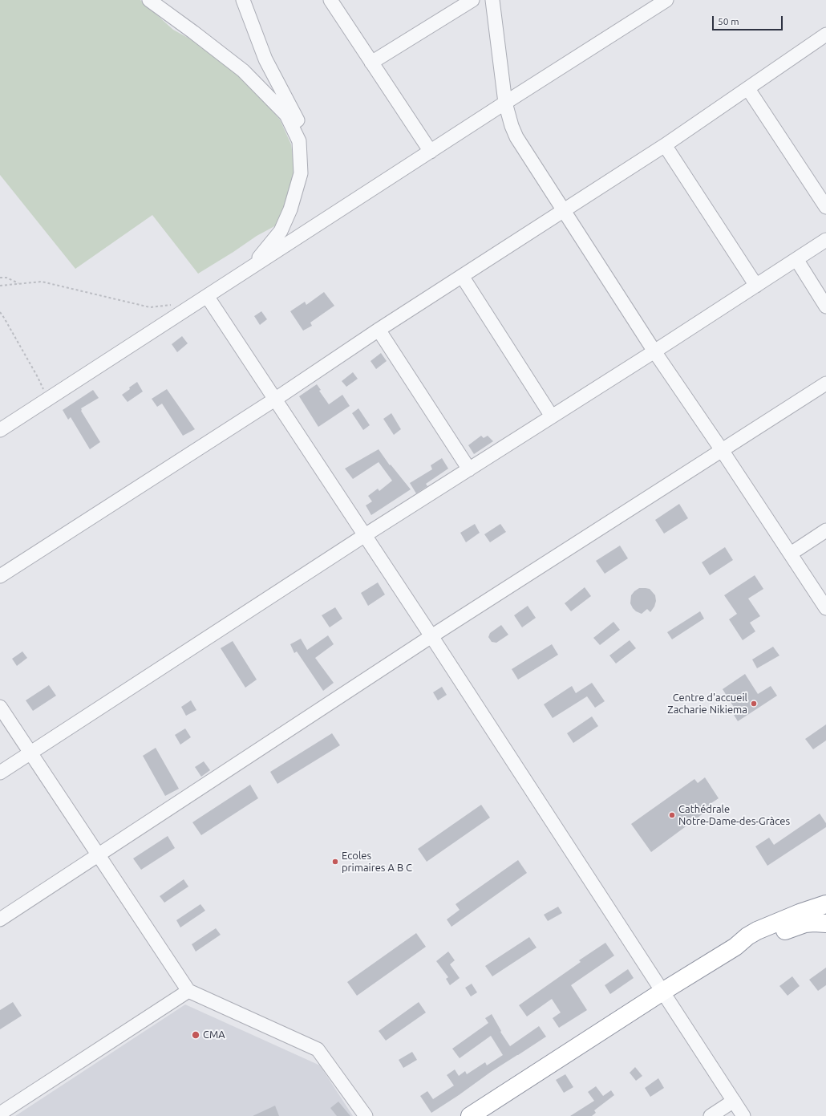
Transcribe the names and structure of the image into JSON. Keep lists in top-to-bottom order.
{
  "places": [
    "Centre d'accueil Zacharie Nikiema",
    "Cathédrale Notre-Dame-des-Gràces",
    "Ecoles primaires A B C",
    "CMA"
  ],
  "scale_bar": "50 m"
}
